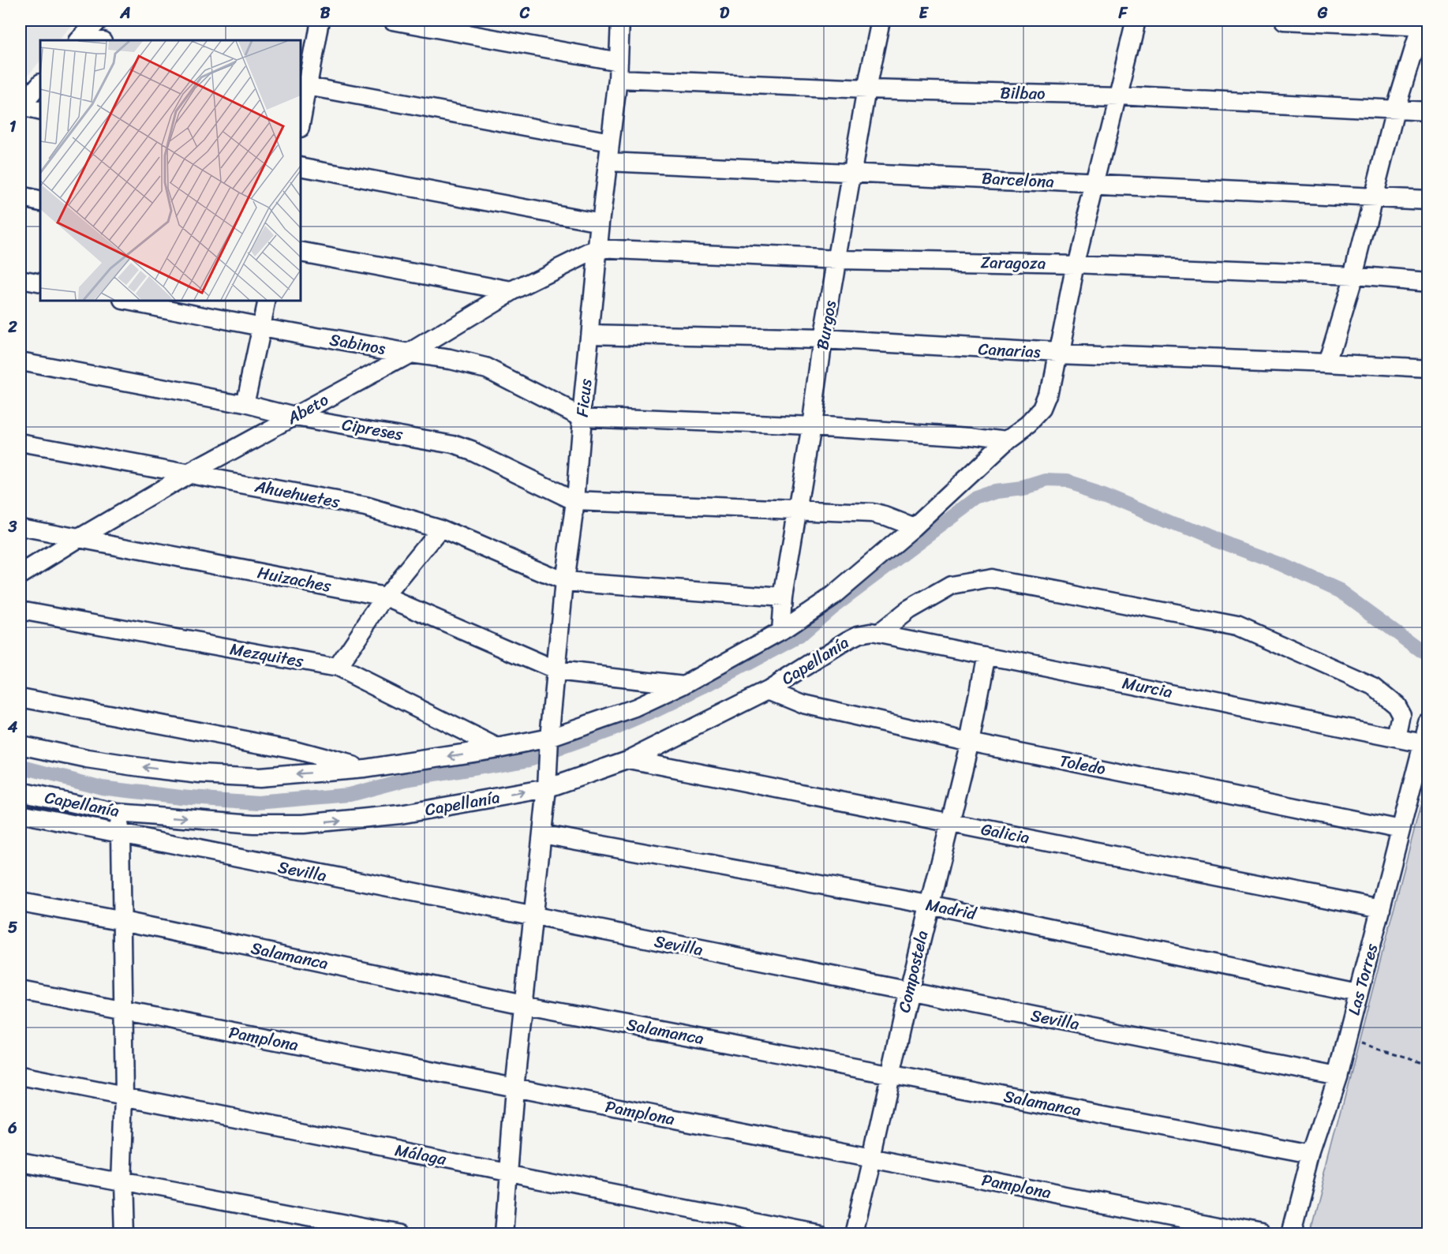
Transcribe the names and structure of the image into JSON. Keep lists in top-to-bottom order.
{
  "streets": {
    "street": [
      "Bilbao",
      "Barcelona",
      "Zaragoza",
      "Burgos",
      "Sabinos",
      "Canarias",
      "Ficus",
      "Abeto",
      "Cipreses",
      "Ahuehuetes",
      "Huizaches",
      "Mezquites",
      "Capellanía",
      "Murcia",
      "Toledo",
      "Galicia",
      "Sevilla",
      "Madrid",
      "Salamanca",
      "Compostela",
      "Las Torres",
      "Pamplona",
      "Málaga"
    ]
  },
  "crossings": [
    ["Bilbao", "Burgos"],
    ["Bilbao", "Ficus"],
    ["Barcelona", "Burgos"],
    ["Barcelona", "Ficus"],
    ["Zaragoza", "Burgos"],
    ["Zaragoza", "Ficus"],
    ["Zaragoza", "Abeto"],
    ["Burgos", "Canarias"],
    ["Burgos", "Ahuehuetes"],
    ["Sabinos", "Ficus"],
    ["Sabinos", "Abeto"],
    ["Canarias", "Ficus"],
    ["Ficus", "Abeto"],
    ["Ficus", "Cipreses"],
    ["Ficus", "Ahuehuetes"],
    ["Ficus", "Huizaches"],
    ["Ficus", "Capellanía"],
    ["Ficus", "Sevilla"],
    ["Ficus", "Madrid"],
    ["Ficus", "Salamanca"],
    ["Ficus", "Pamplona"],
    ["Ficus", "Málaga"],
    ["Abeto", "Cipreses"],
    ["Abeto", "Ahuehuetes"],
    ["Abeto", "Huizaches"],
    ["Capellanía", "Murcia"],
    ["Capellanía", "Toledo"],
    ["Capellanía", "Galicia"],
    ["Murcia", "Compostela"],
    ["Murcia", "Las Torres"],
    ["Toledo", "Compostela"],
    ["Toledo", "Las Torres"],
    ["Galicia", "Compostela"],
    ["Galicia", "Las Torres"],
    ["Sevilla", "Compostela"],
    ["Sevilla", "Las Torres"],
    ["Madrid", "Compostela"],
    ["Madrid", "Las Torres"],
    ["Salamanca", "Compostela"],
    ["Salamanca", "Las Torres"],
    ["Compostela", "Pamplona"]
  ],
  "grid": {
    "columns": [
      "A",
      "B",
      "C",
      "D",
      "E",
      "F",
      "G"
    ],
    "rows": [
      "1",
      "2",
      "3",
      "4",
      "5",
      "6"
    ]
  }
}
